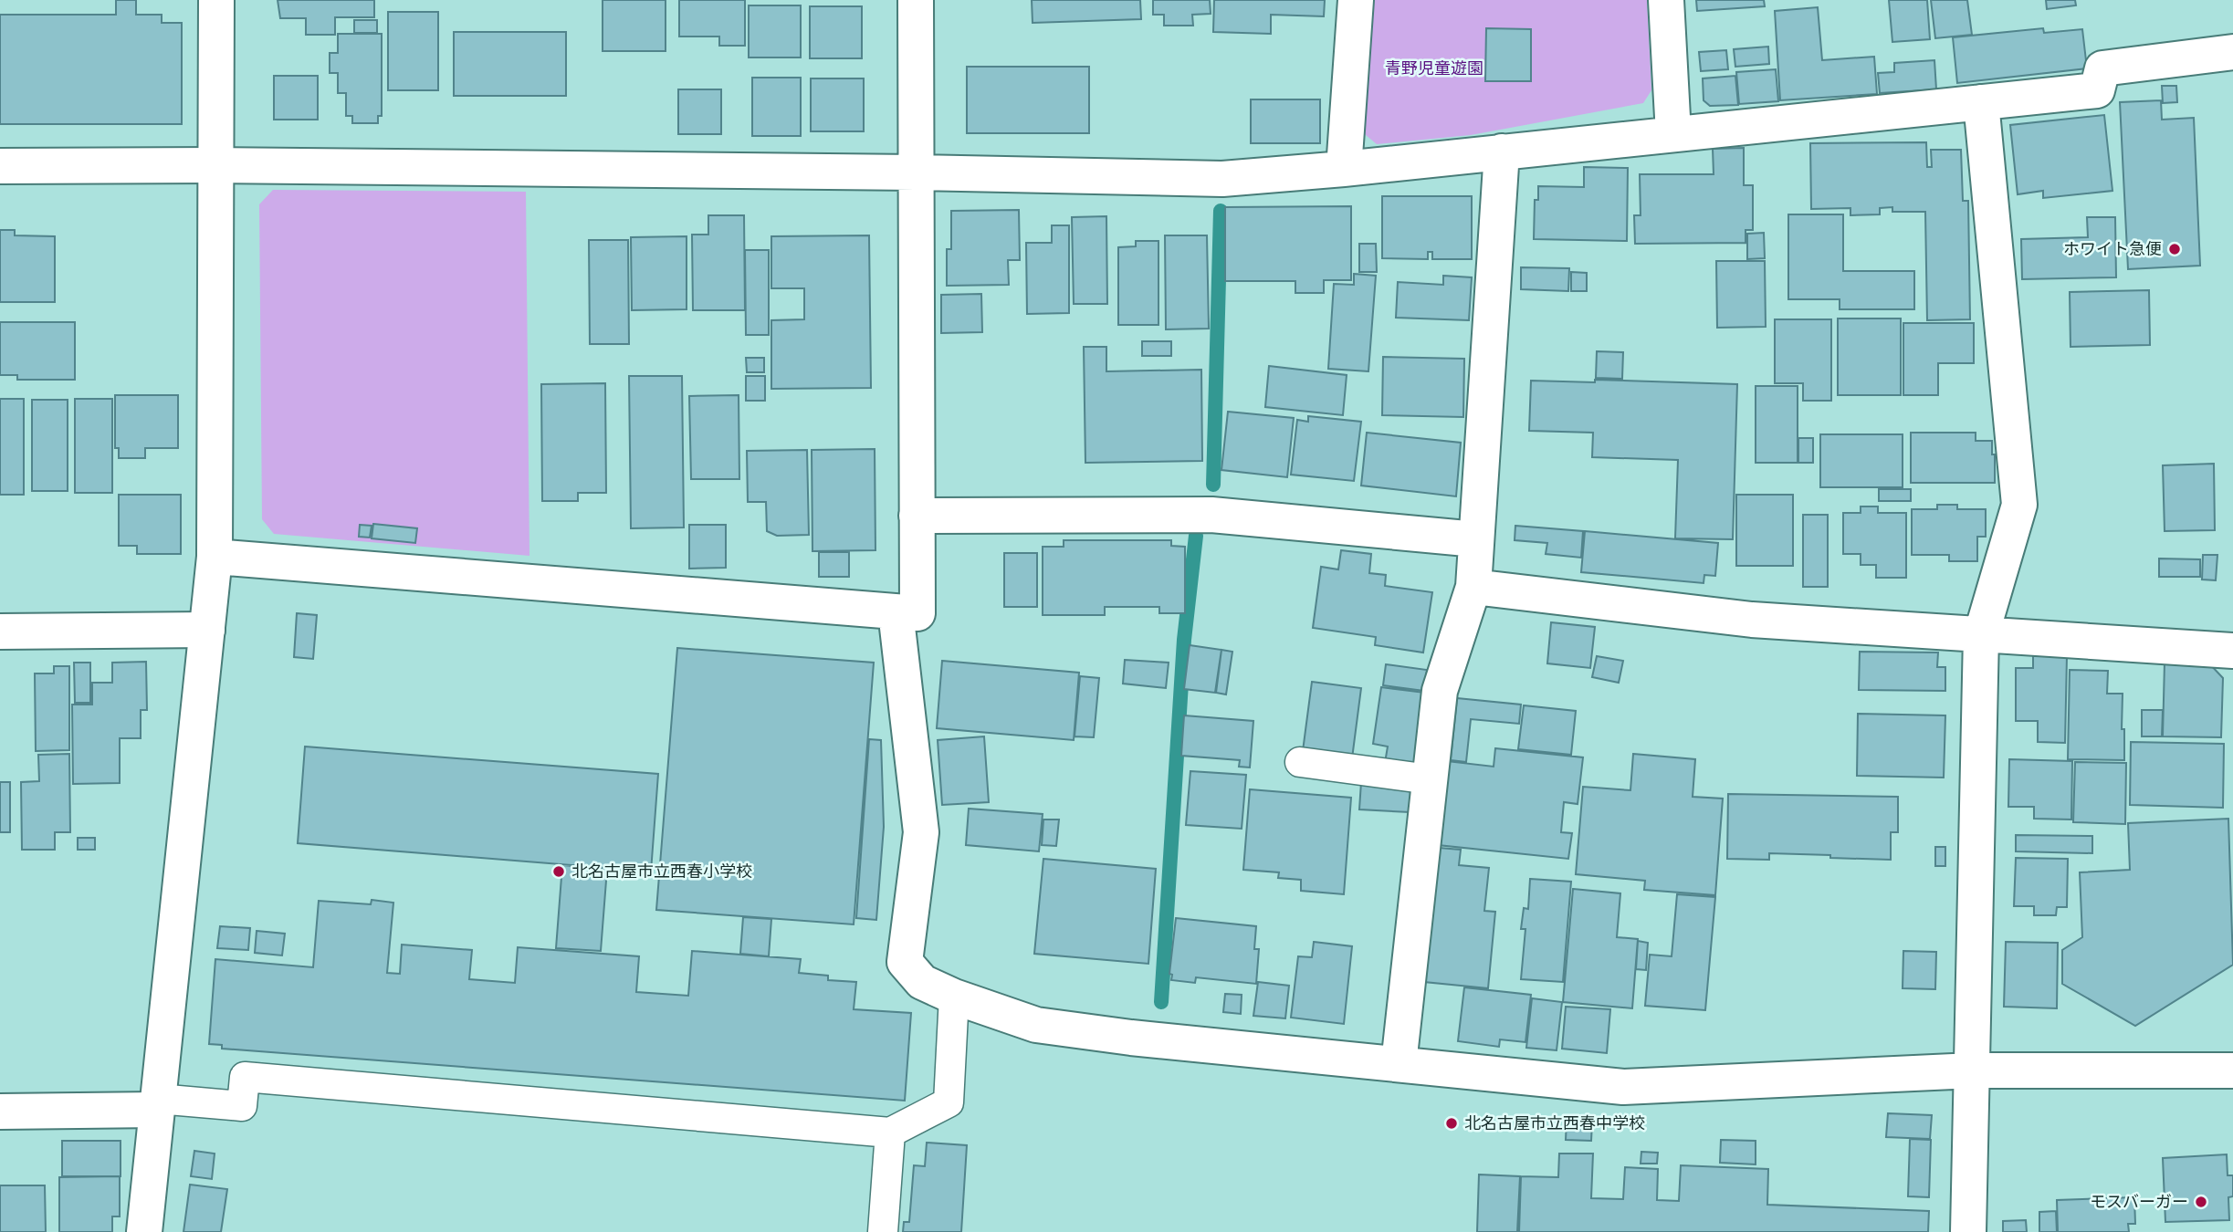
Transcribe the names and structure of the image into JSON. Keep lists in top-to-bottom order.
{
  "parks": ["青野児童遊園"],
  "places": [
    "ホワイト急便",
    "北名古屋市立西春小学校",
    "北名古屋市立西春中学校",
    "モスバーガー"
  ]
}
